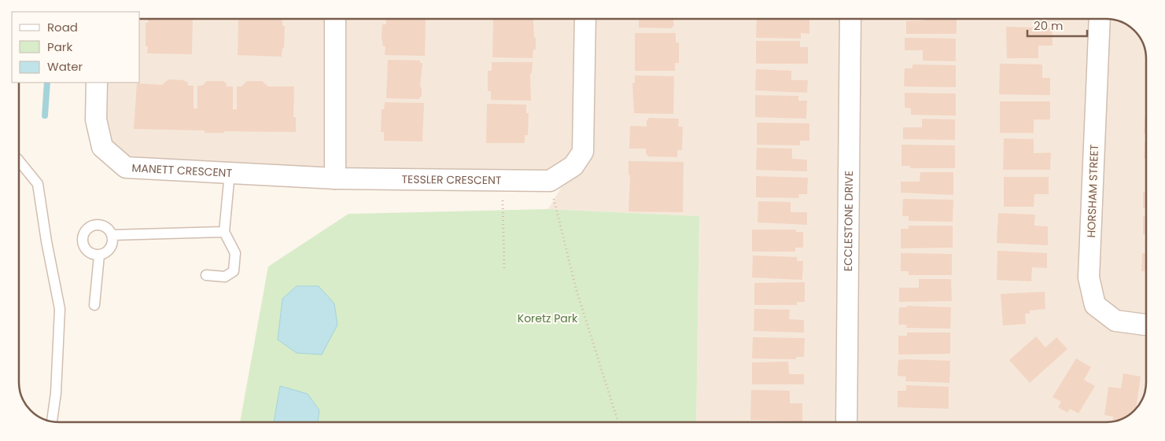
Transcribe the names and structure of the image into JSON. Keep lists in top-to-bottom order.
{
  "streets": {
    "street": [
      "MANETT CRESCENT",
      "TESSLER CRESCENT",
      "HORSHAM STREET",
      "ECCLESTONE DRIVE"
    ]
  },
  "crossings": [
    ["MANETT CRESCENT", "TESSLER CRESCENT"]
  ],
  "parks": ["Koretz Park"],
  "legend": ["Road", "Park", "Water"],
  "scale_bar": "20 m"
}
